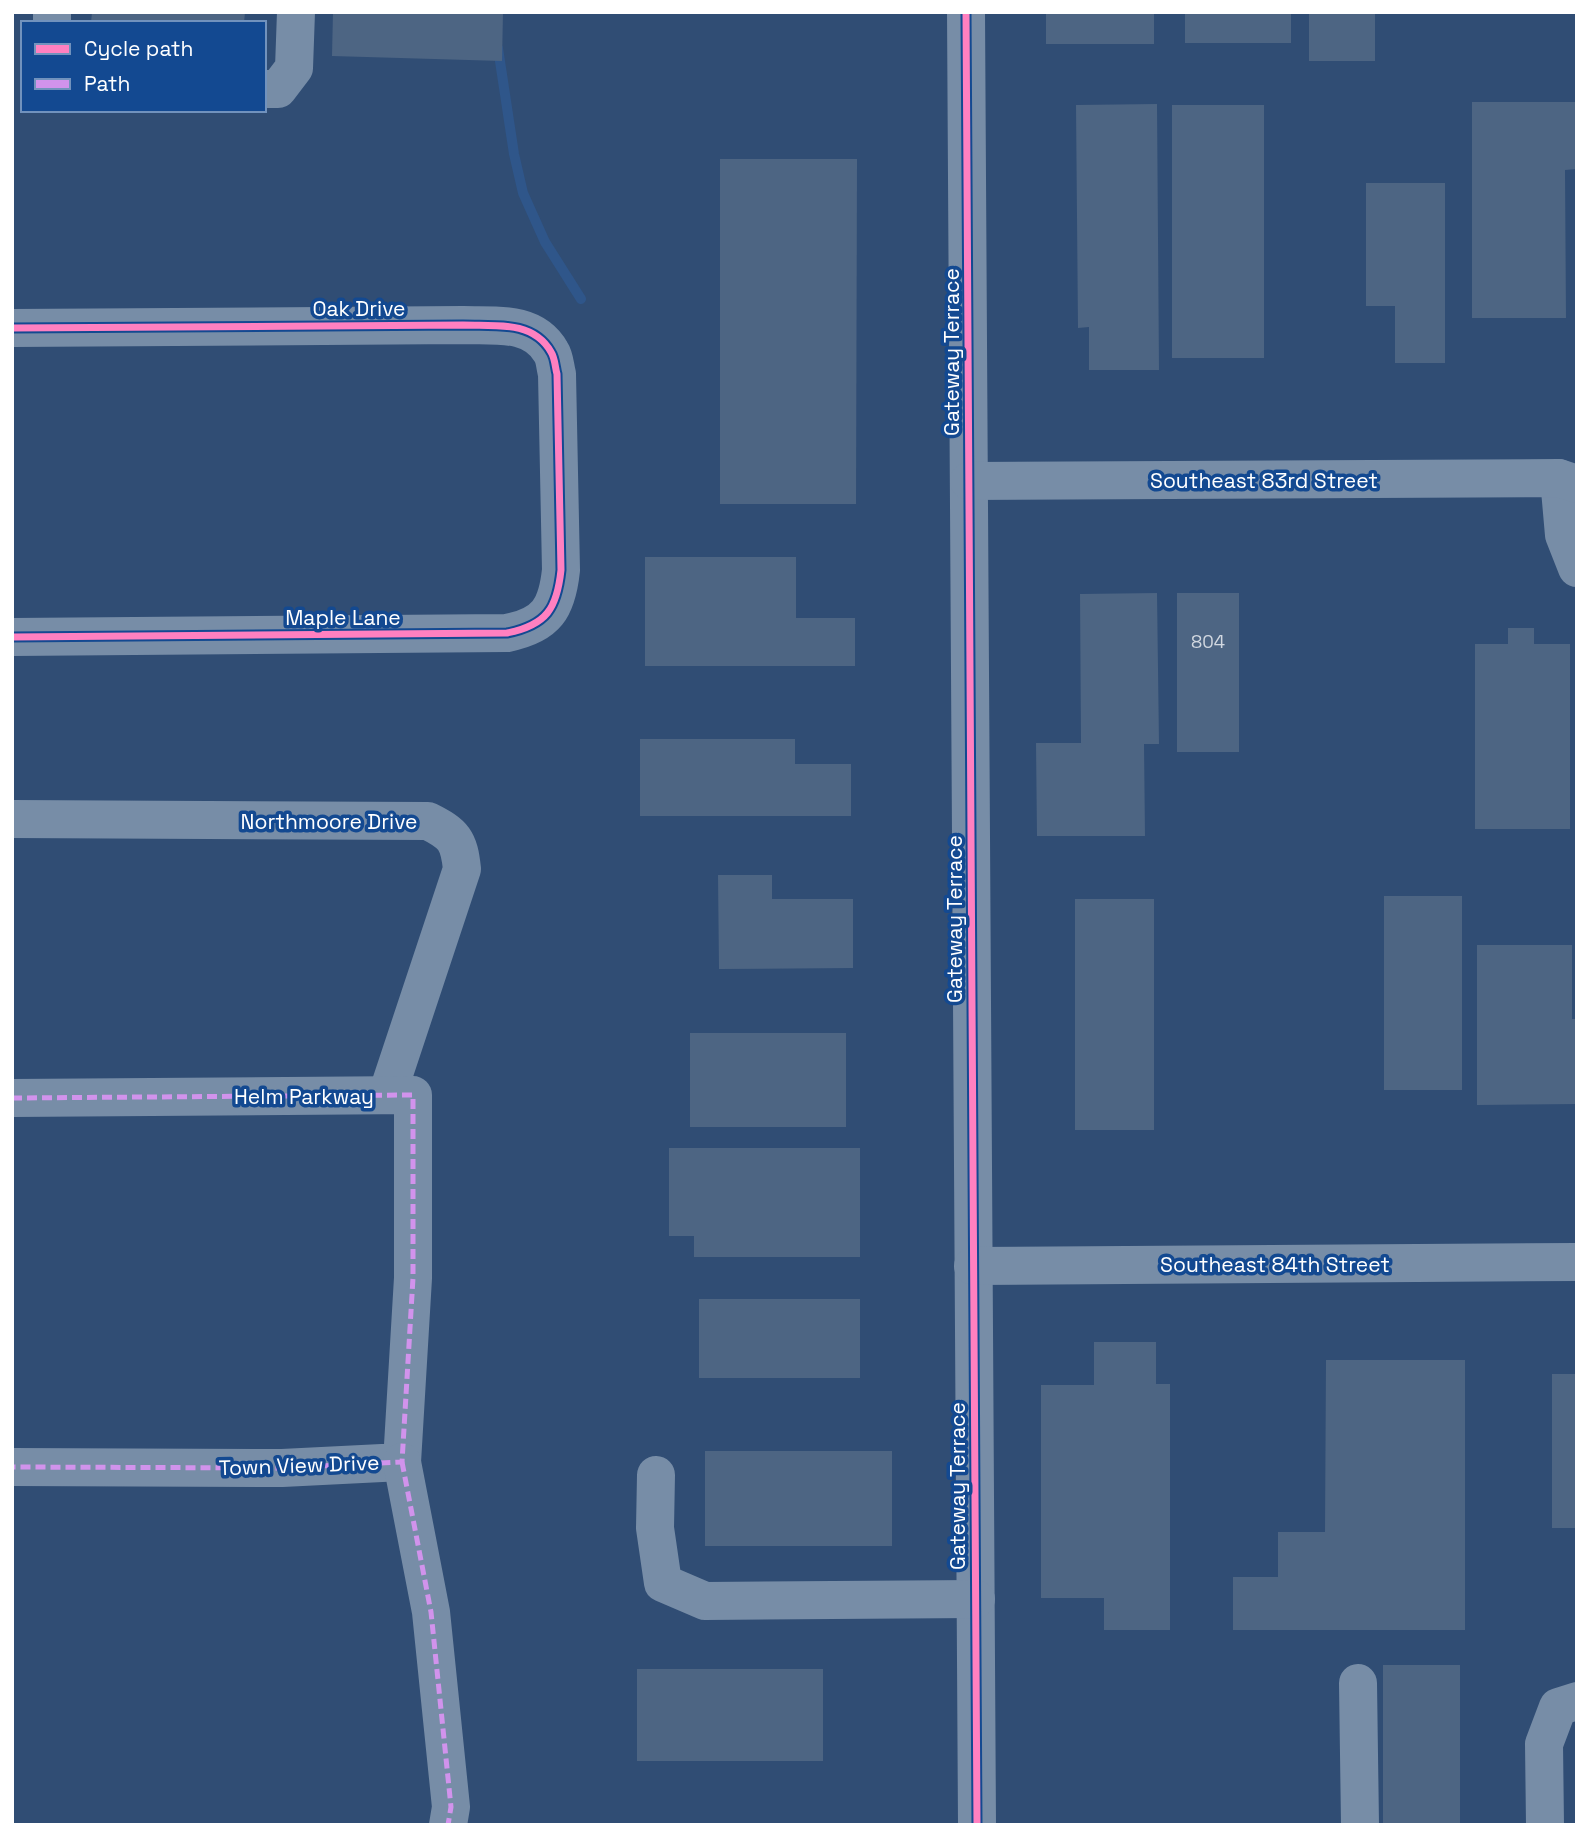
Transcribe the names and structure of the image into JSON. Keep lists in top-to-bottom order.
{
  "streets": {
    "street": [
      "Oak Drive",
      "Gateway Terrace",
      "Southeast 83rd Street",
      "Maple Lane",
      "Northmoore Drive",
      "Helm Parkway",
      "Southeast 84th Street",
      "Town View Drive"
    ]
  },
  "crossings": [
    ["Oak Drive", "Maple Lane"],
    ["Gateway Terrace", "Southeast 83rd Street"],
    ["Gateway Terrace", "Southeast 84th Street"],
    ["Northmoore Drive", "Helm Parkway"],
    ["Helm Parkway", "Town View Drive"]
  ],
  "house_numbers": ["804"],
  "legend": ["Cycle path", "Path"]
}
